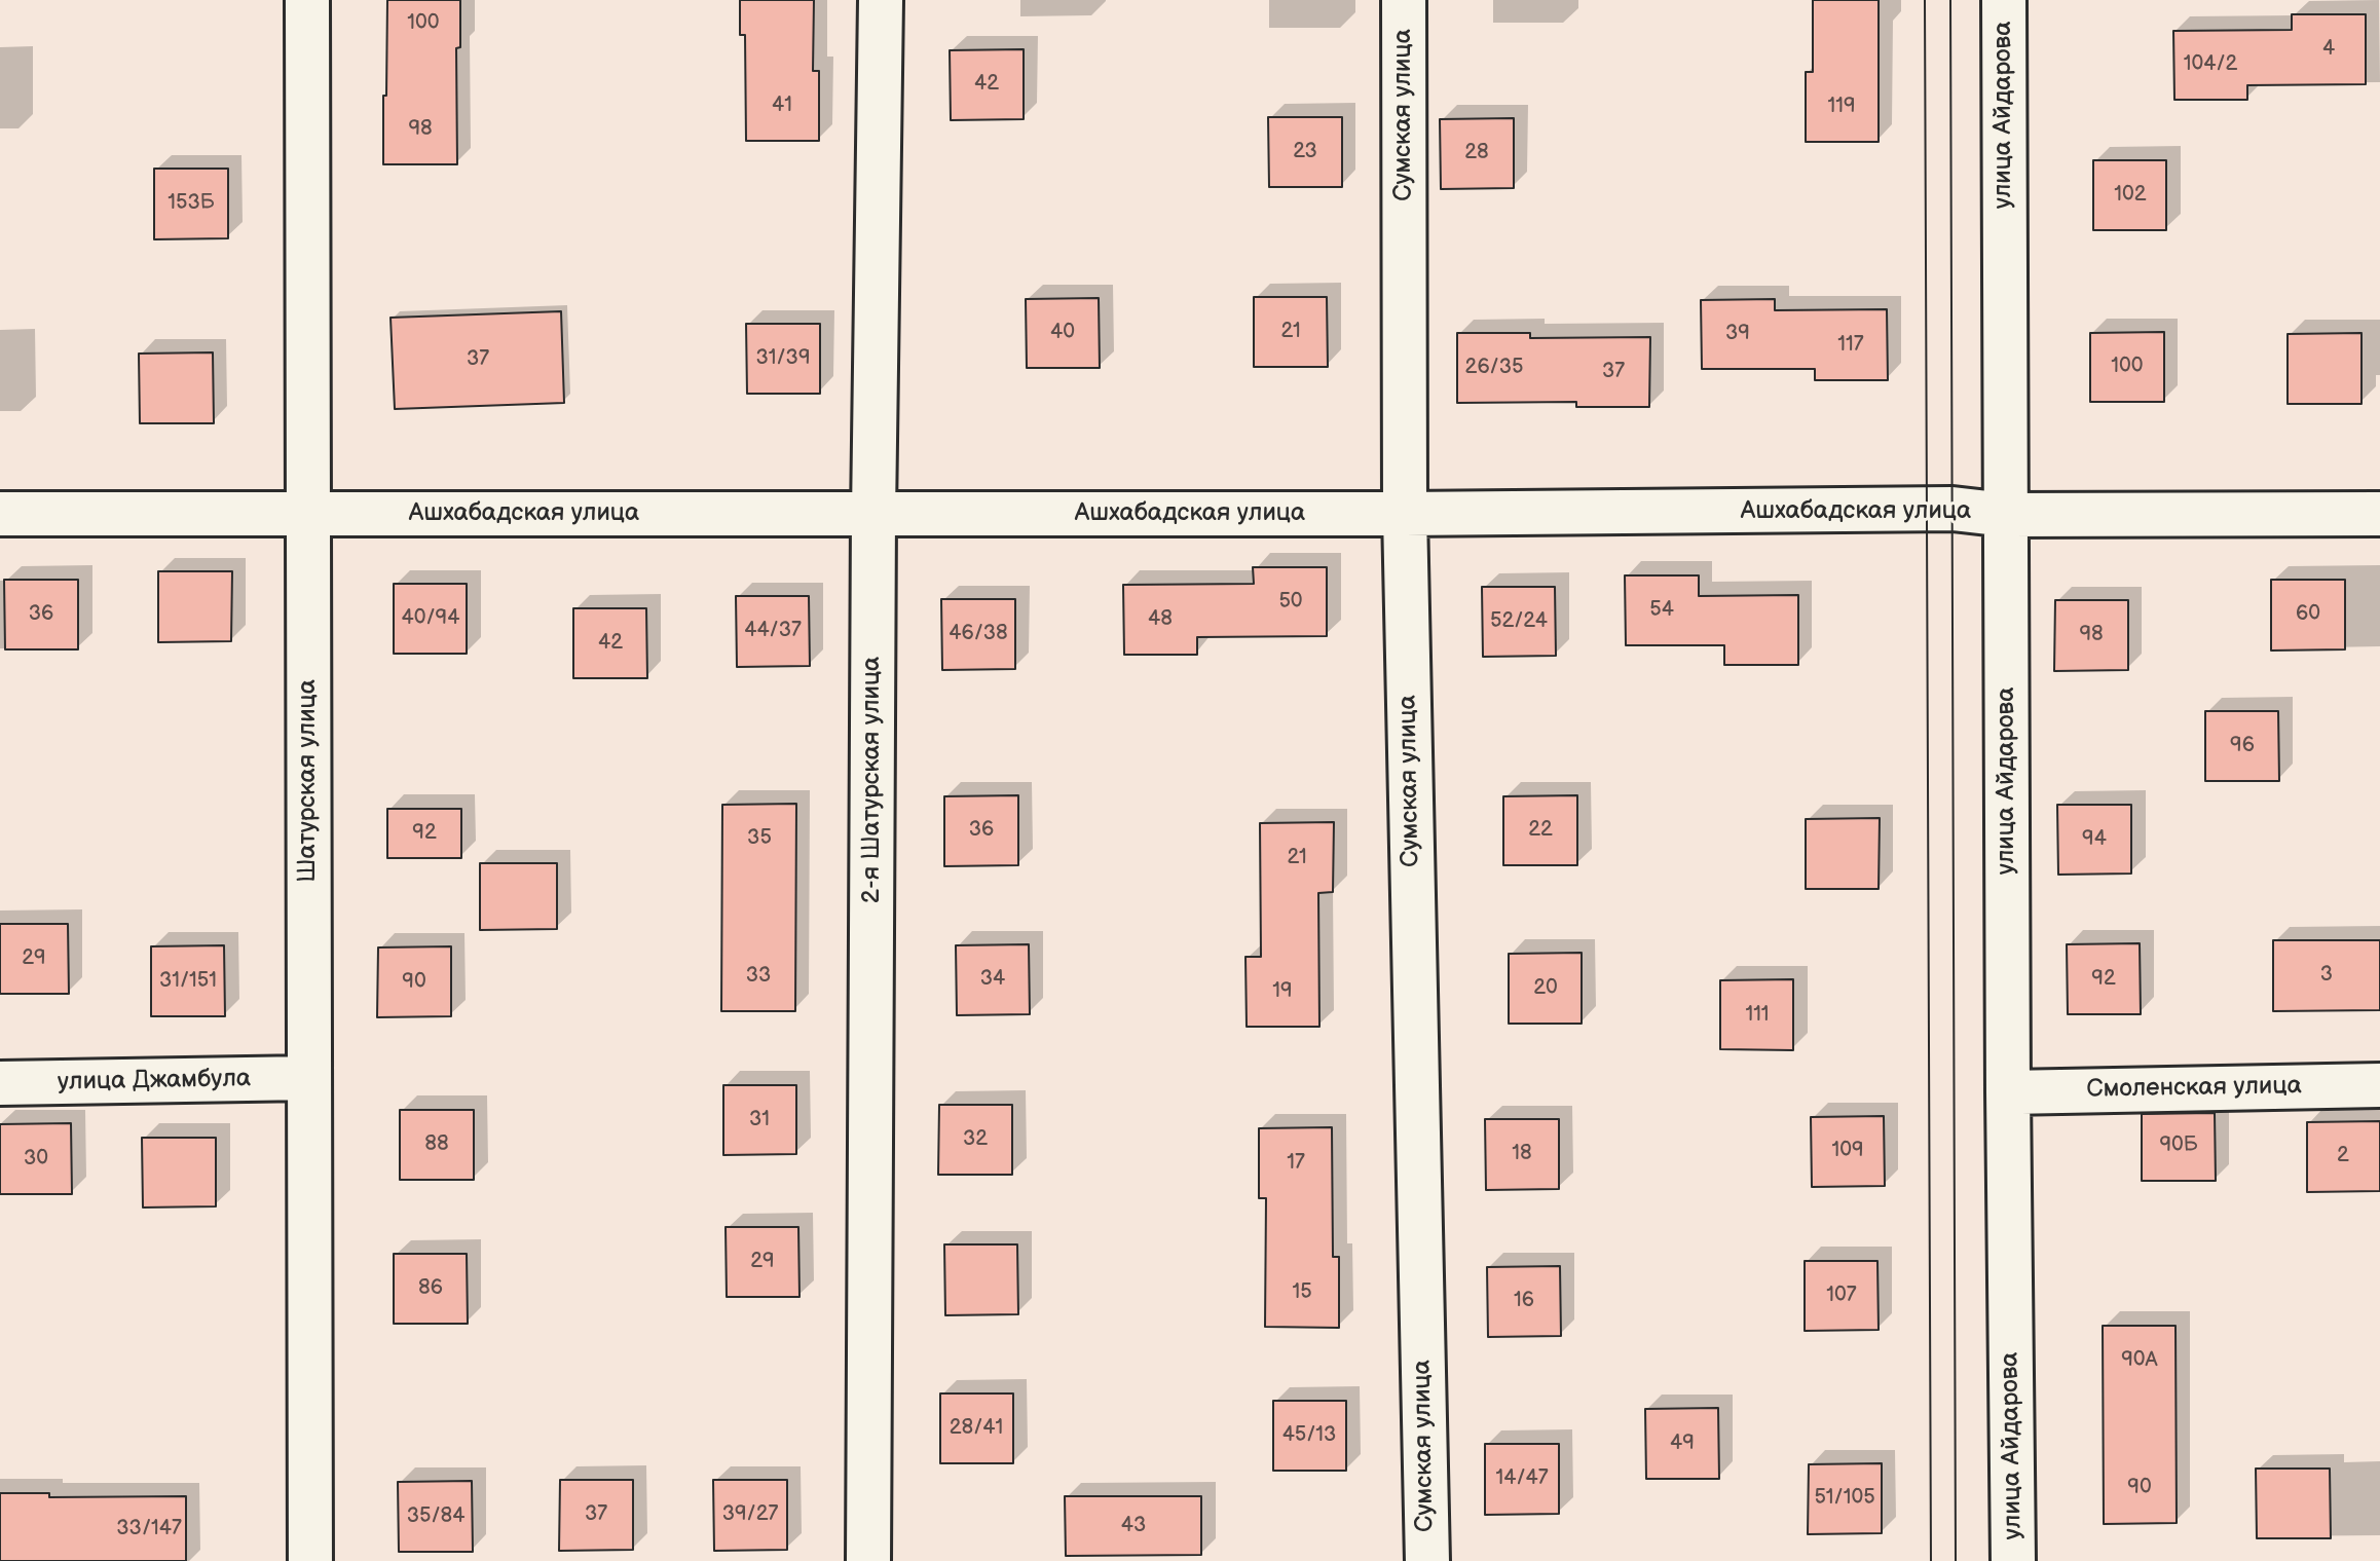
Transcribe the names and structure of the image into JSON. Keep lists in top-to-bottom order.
{
  "streets": {
    "street": [
      "Сумская улица",
      "улица Айдарова",
      "Ашхабадская улица",
      "2-я Шатурская улица",
      "Шатурская улица",
      "улица Джамбула",
      "Смоленская улица"
    ]
  },
  "crossings": [
    ["Сумская улица", "Ашхабадская улица"],
    ["улица Айдарова", "Ашхабадская улица"],
    ["улица Айдарова", "Смоленская улица"],
    ["Ашхабадская улица", "2-я Шатурская улица"],
    ["Ашхабадская улица", "Шатурская улица"],
    ["Шатурская улица", "улица Джамбула"]
  ],
  "house_numbers": [
    "100",
    "4",
    "104/2",
    "42",
    "41",
    "119",
    "98",
    "23",
    "28",
    "102",
    "153Б",
    "21",
    "40",
    "39",
    "117",
    "31/39",
    "37",
    "100",
    "26/35",
    "37",
    "50",
    "54",
    "36",
    "60",
    "40/94",
    "48",
    "52/24",
    "44/37",
    "46/38",
    "98",
    "42",
    "96",
    "36",
    "22",
    "92",
    "35",
    "94",
    "21",
    "29",
    "3",
    "33",
    "34",
    "92",
    "31/151",
    "90",
    "20",
    "19",
    "111",
    "31",
    "32",
    "88",
    "90Б",
    "109",
    "18",
    "2",
    "30",
    "17",
    "29",
    "86",
    "15",
    "107",
    "16",
    "90А",
    "28/41",
    "45/13",
    "49",
    "14/47",
    "90",
    "51/105",
    "37",
    "39/27",
    "35/84",
    "43",
    "33/147"
  ]
}
